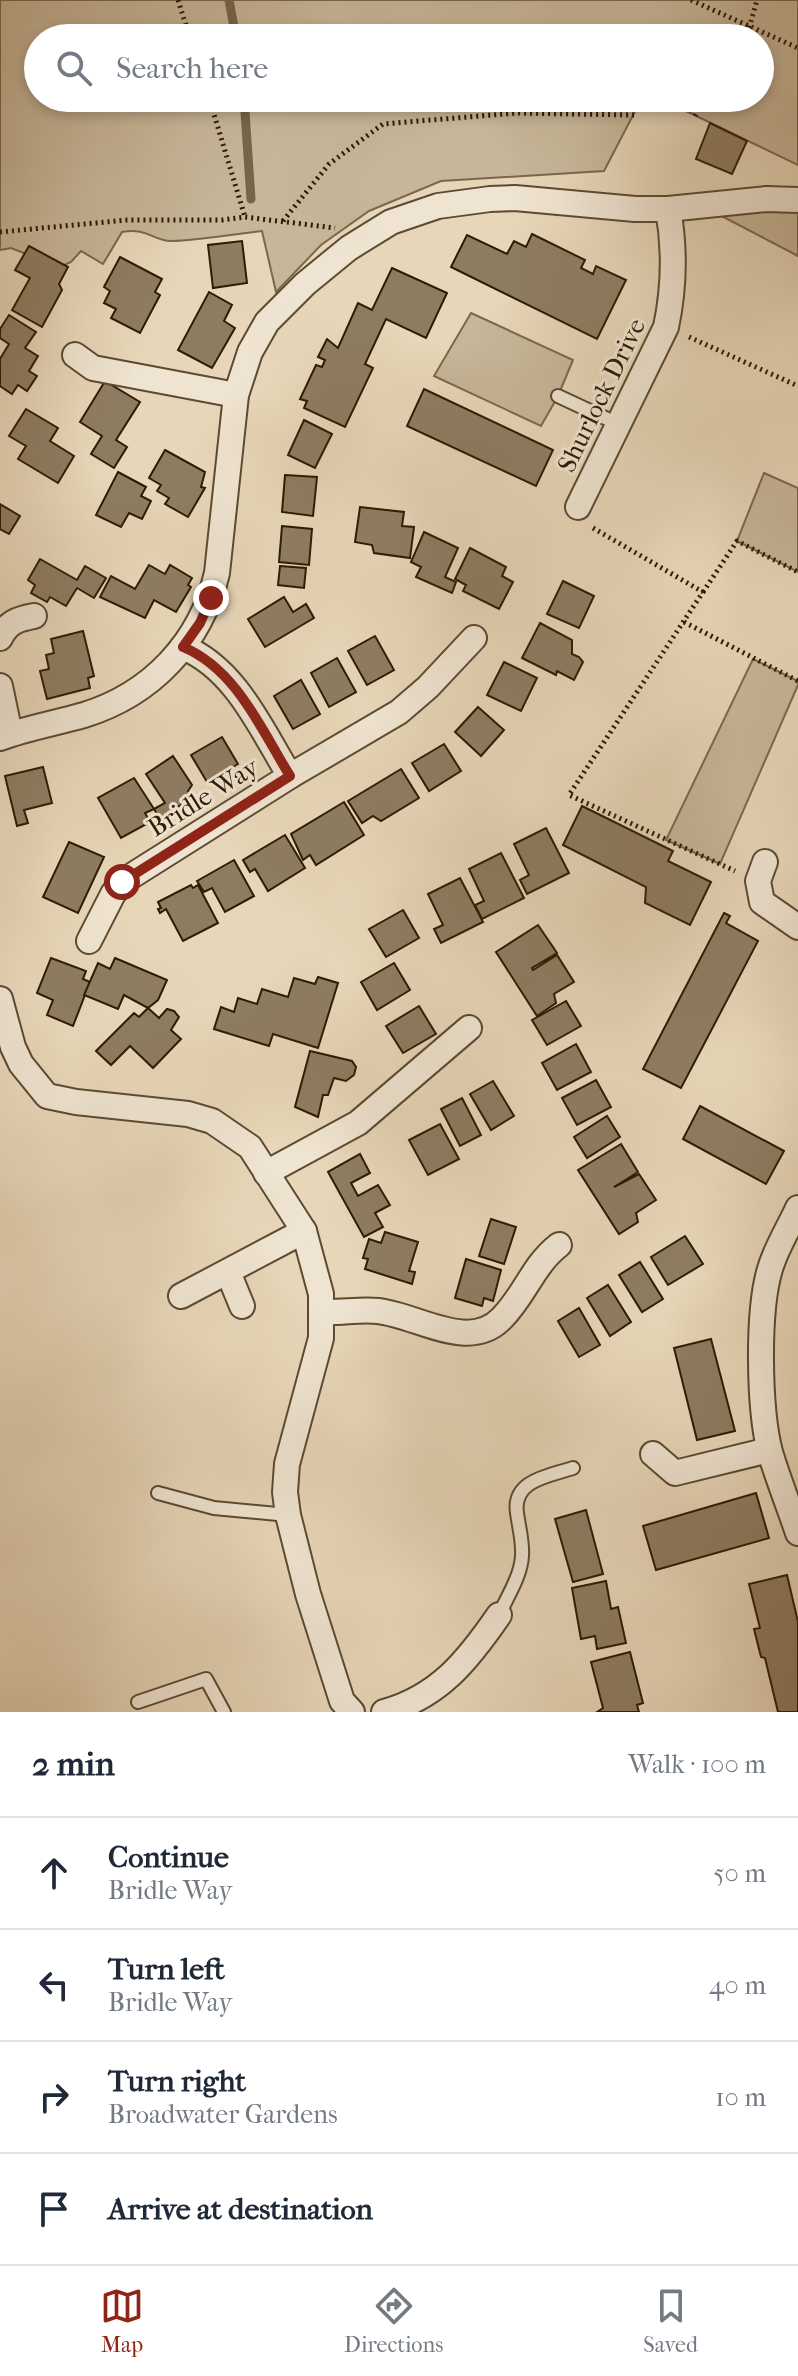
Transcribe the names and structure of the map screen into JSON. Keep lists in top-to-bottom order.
{
  "streets": {
    "street": ["Shurlock Drive", "Bridle Way"]
  },
  "page": {
    "search": "Search here",
    "heading": ["2 min", "Walk · 100 m"],
    "list": [
      ["Continue", "Bridle Way", "50 m"],
      ["Turn left", "Bridle Way", "40 m"],
      ["Turn right", "Broadwater Gardens", "10 m"],
      "Arrive at destination"
    ],
    "nav": ["Map", "Directions", "Saved"]
  }
}
